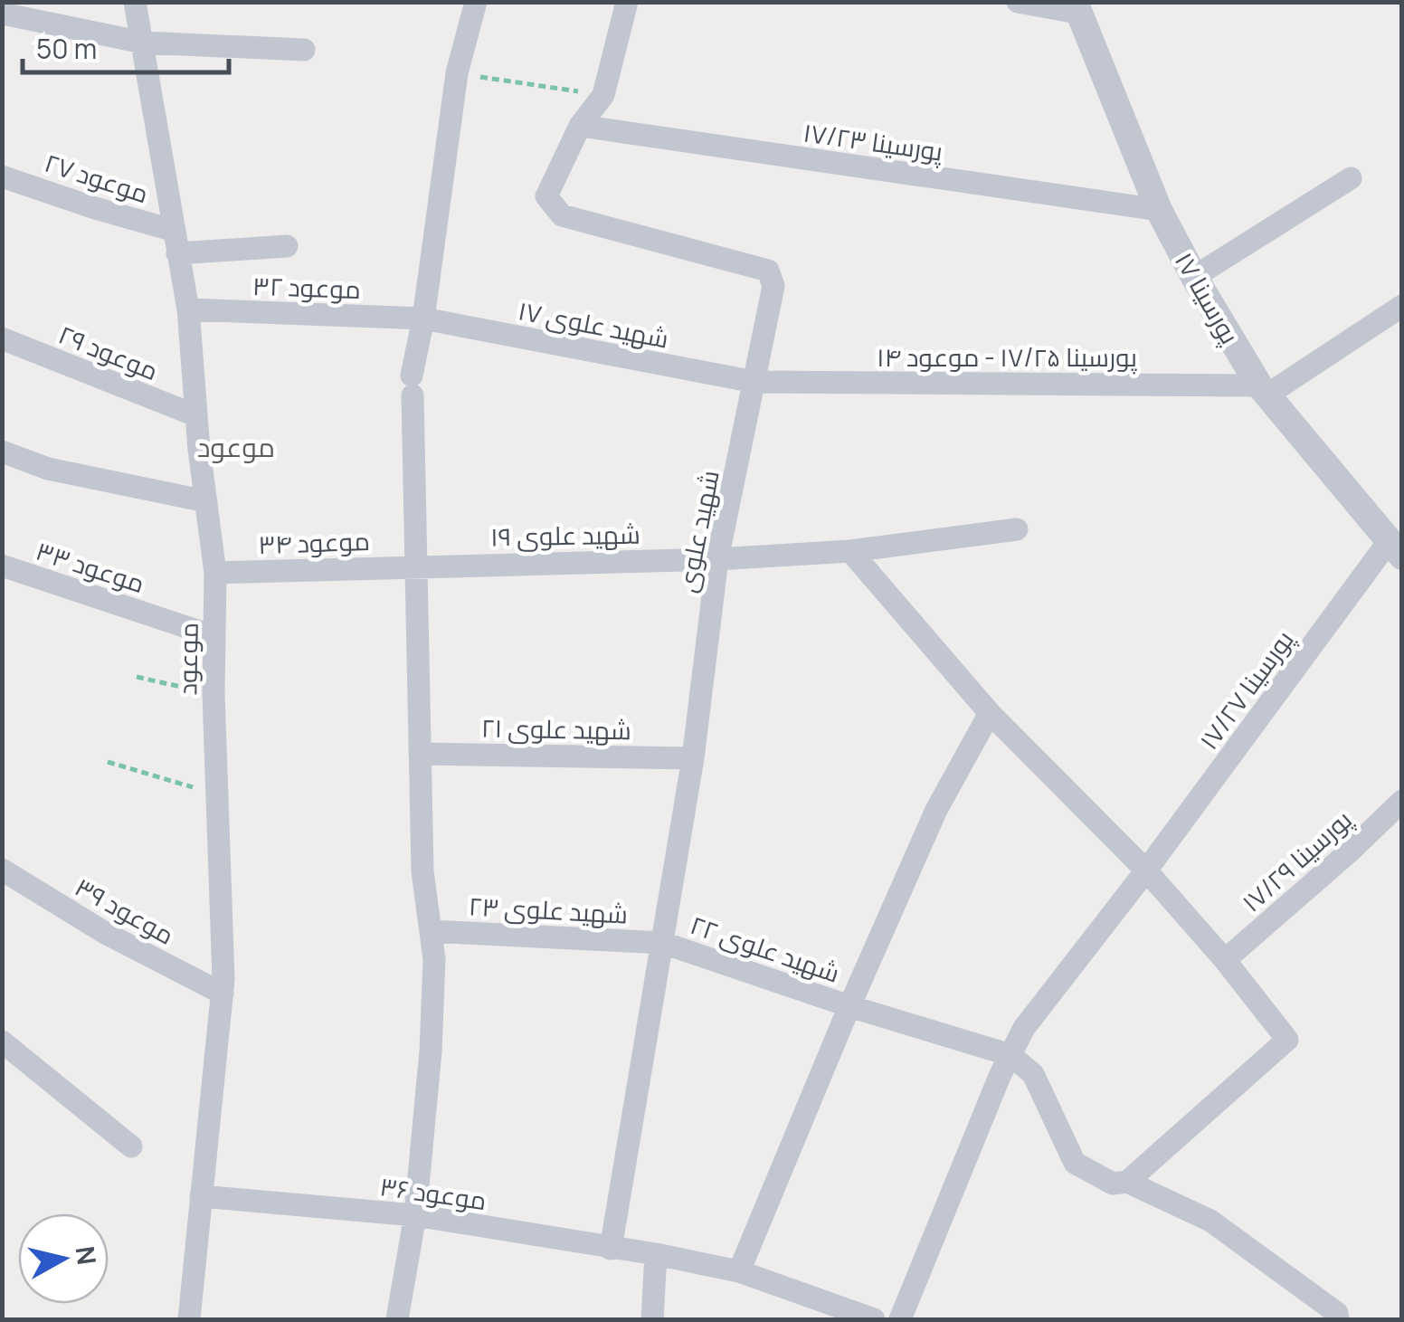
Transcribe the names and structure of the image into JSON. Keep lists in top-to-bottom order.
{
  "streets": {
    "street": [
      "پورسینا ۱۷/۲۳",
      "موعود ۲۷",
      "موعود ۳۲",
      "پورسینا ۱۷",
      "شهید علوی ۱۷",
      "موعود ۲۹",
      "پورسینا ۱۷/۲۵ - موعود ۱۴",
      "شهید علوی",
      "شهید علوی ۱۹",
      "موعود ۳۴",
      "موعود ۳۳",
      "موعود",
      "پورسینا ۱۷/۲۷",
      "شهید علوی ۲۱",
      "پورسینا ۱۷/۲۹",
      "شهید علوی ۲۳",
      "موعود ۳۹",
      "شهید علوی ۲۲",
      "موعود ۳۶"
    ]
  },
  "crossings": [
    ["پورسینا ۱۷/۲۳", "پورسینا ۱۷"],
    ["پورسینا ۱۷/۲۳", "شهید علوی"],
    ["موعود ۲۷", "موعود"],
    ["موعود ۳۲", "شهید علوی ۱۷"],
    ["موعود ۳۲", "موعود"],
    ["پورسینا ۱۷", "پورسینا ۱۷/۲۵ - موعود ۱۴"],
    ["پورسینا ۱۷", "پورسینا ۱۷/۲۷"],
    ["شهید علوی ۱۷", "پورسینا ۱۷/۲۵ - موعود ۱۴"],
    ["شهید علوی ۱۷", "شهید علوی"],
    ["موعود ۲۹", "موعود"],
    ["پورسینا ۱۷/۲۵ - موعود ۱۴", "شهید علوی"],
    ["شهید علوی", "شهید علوی ۱۹"],
    ["شهید علوی", "شهید علوی ۲۱"],
    ["شهید علوی", "شهید علوی ۲۳"],
    ["شهید علوی", "شهید علوی ۲۲"],
    ["شهید علوی", "موعود ۳۶"],
    ["شهید علوی ۱۹", "موعود ۳۴"],
    ["موعود ۳۴", "موعود"],
    ["موعود ۳۳", "موعود"],
    ["موعود", "موعود ۳۹"],
    ["موعود", "موعود ۳۶"],
    ["پورسینا ۱۷/۲۷", "شهید علوی ۲۲"],
    ["شهید علوی ۲۳", "شهید علوی ۲۲"]
  ],
  "districts": ["موعود"],
  "scale_bar": "50 m",
  "north": "right"
}
